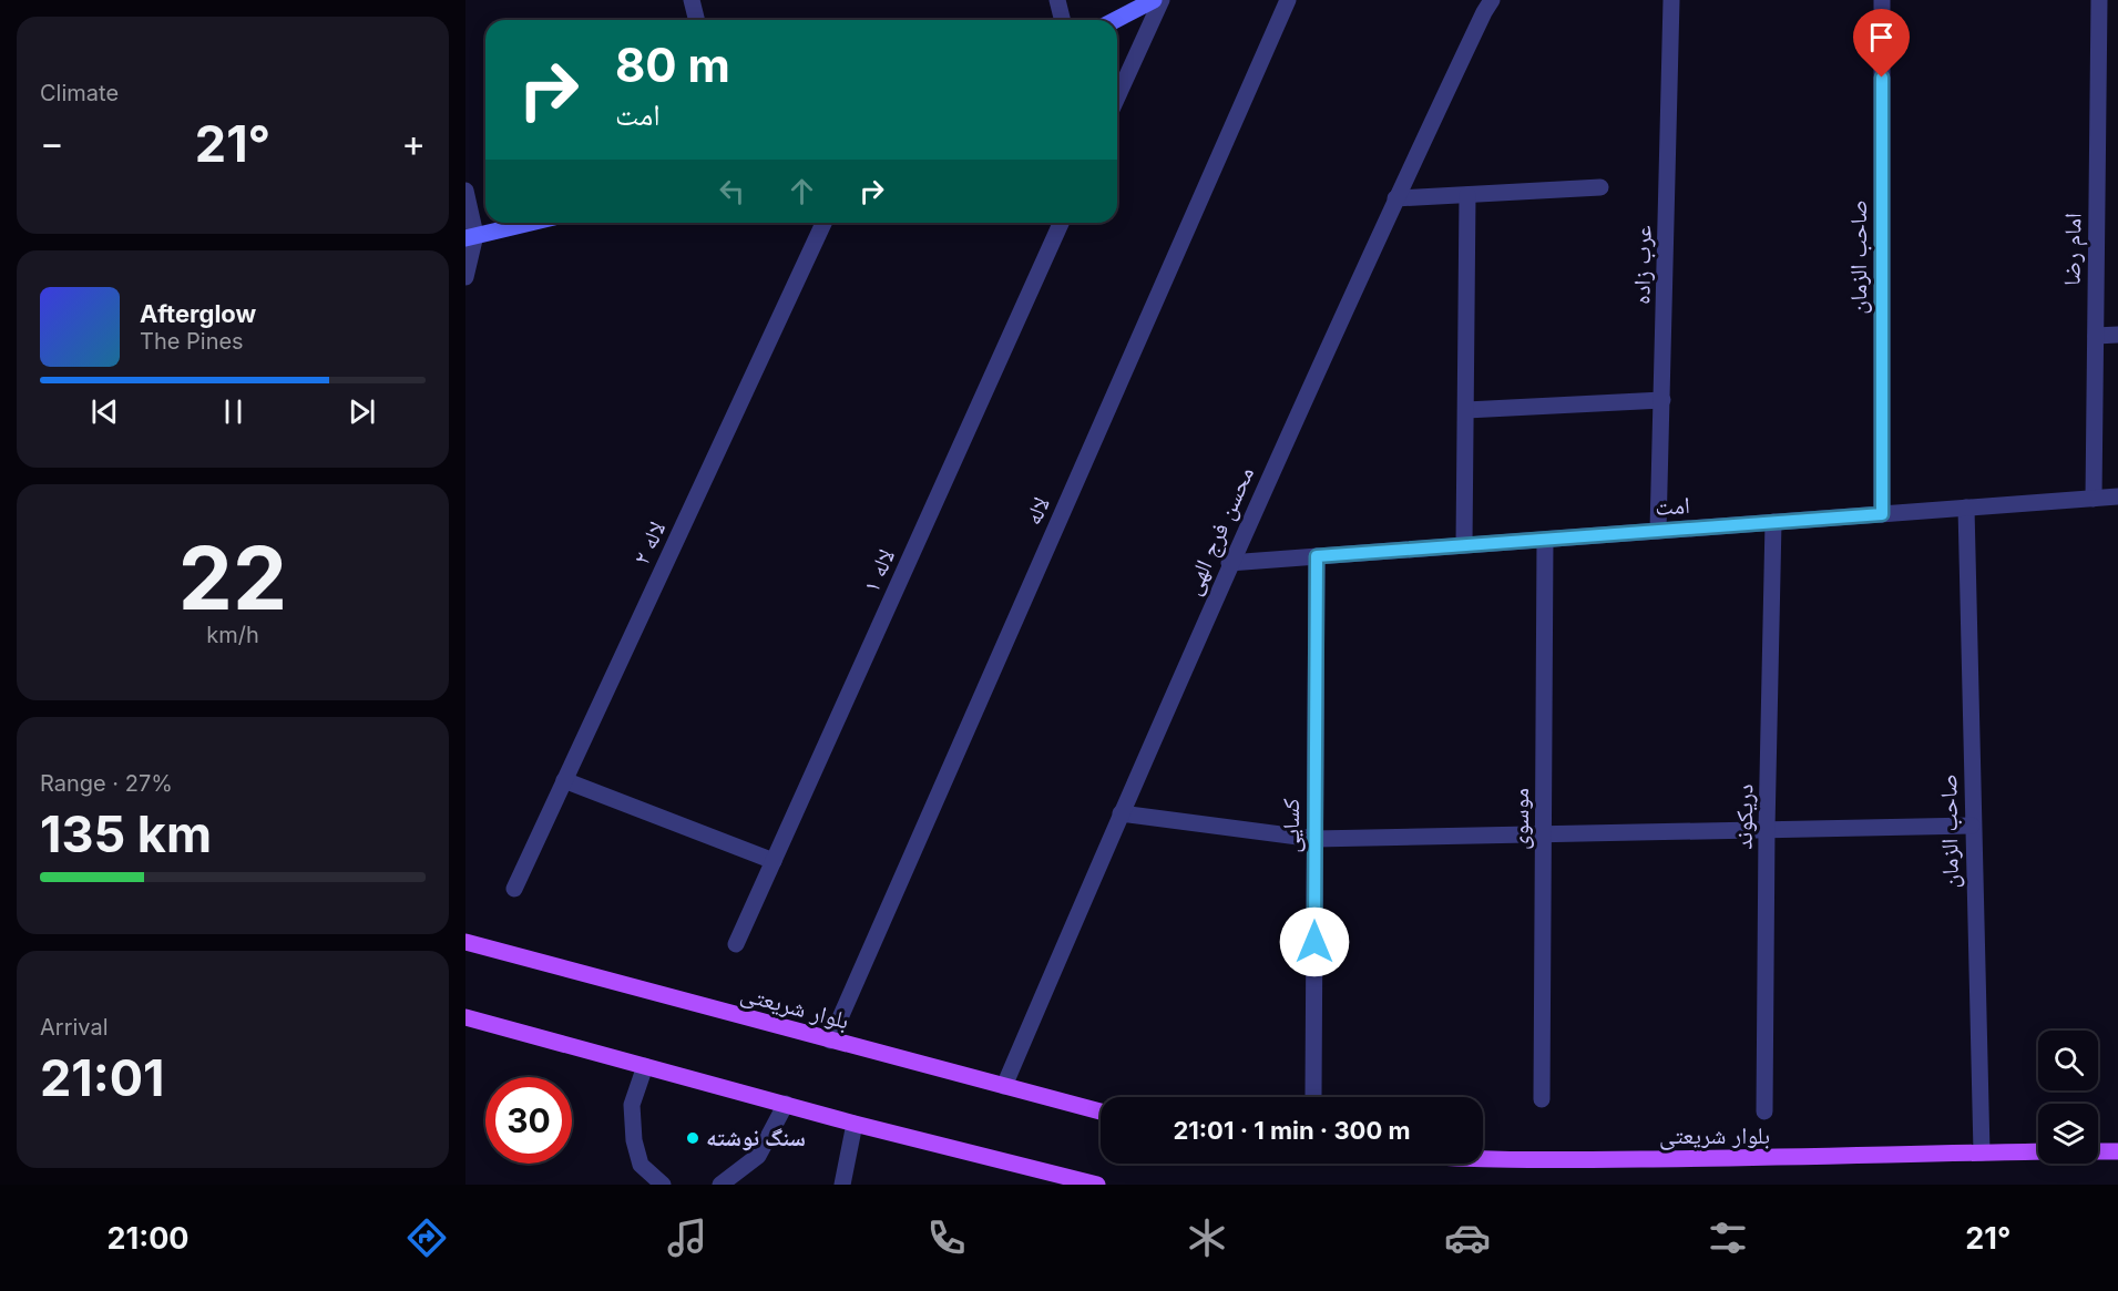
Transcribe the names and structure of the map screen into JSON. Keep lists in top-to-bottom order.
{
  "streets": {
    "main road": ["بلوار شریعتی"],
    "street": [
      "امام رضا",
      "صاحب الزمان",
      "عرب زاده",
      "امت",
      "لاله",
      "محسن فرج الهی",
      "لاله ۲",
      "لاله ۱",
      "دریکوند",
      "موسوی",
      "کسایی"
    ]
  },
  "crossings": [
    ["امام رضا", "امت"],
    ["صاحب الزمان", "امت"],
    ["صاحب الزمان", "بلوار شریعتی"],
    ["عرب زاده", "امت"],
    ["امت", "محسن فرج الهی"],
    ["امت", "دریکوند"],
    ["امت", "موسوی"],
    ["امت", "کسایی"],
    ["لاله", "بلوار شریعتی"],
    ["محسن فرج الهی", "بلوار شریعتی"]
  ],
  "places": ["سنگ نوشته"],
  "page": {
    "tile": [
      "Climate",
      ["22", "km/h"],
      ["Range · 27%", "135 km"],
      ["Arrival", "21:01"]
    ],
    "turn": ["80 m", "امت"],
    "heat": ["−", "21°", "+"],
    "song": ["Afterglow", "The Pines"],
    "limit": "30",
    "trip": "21:01 · 1 min · 300 m",
    "tabs": ["21:00", "21°"]
  }
}
